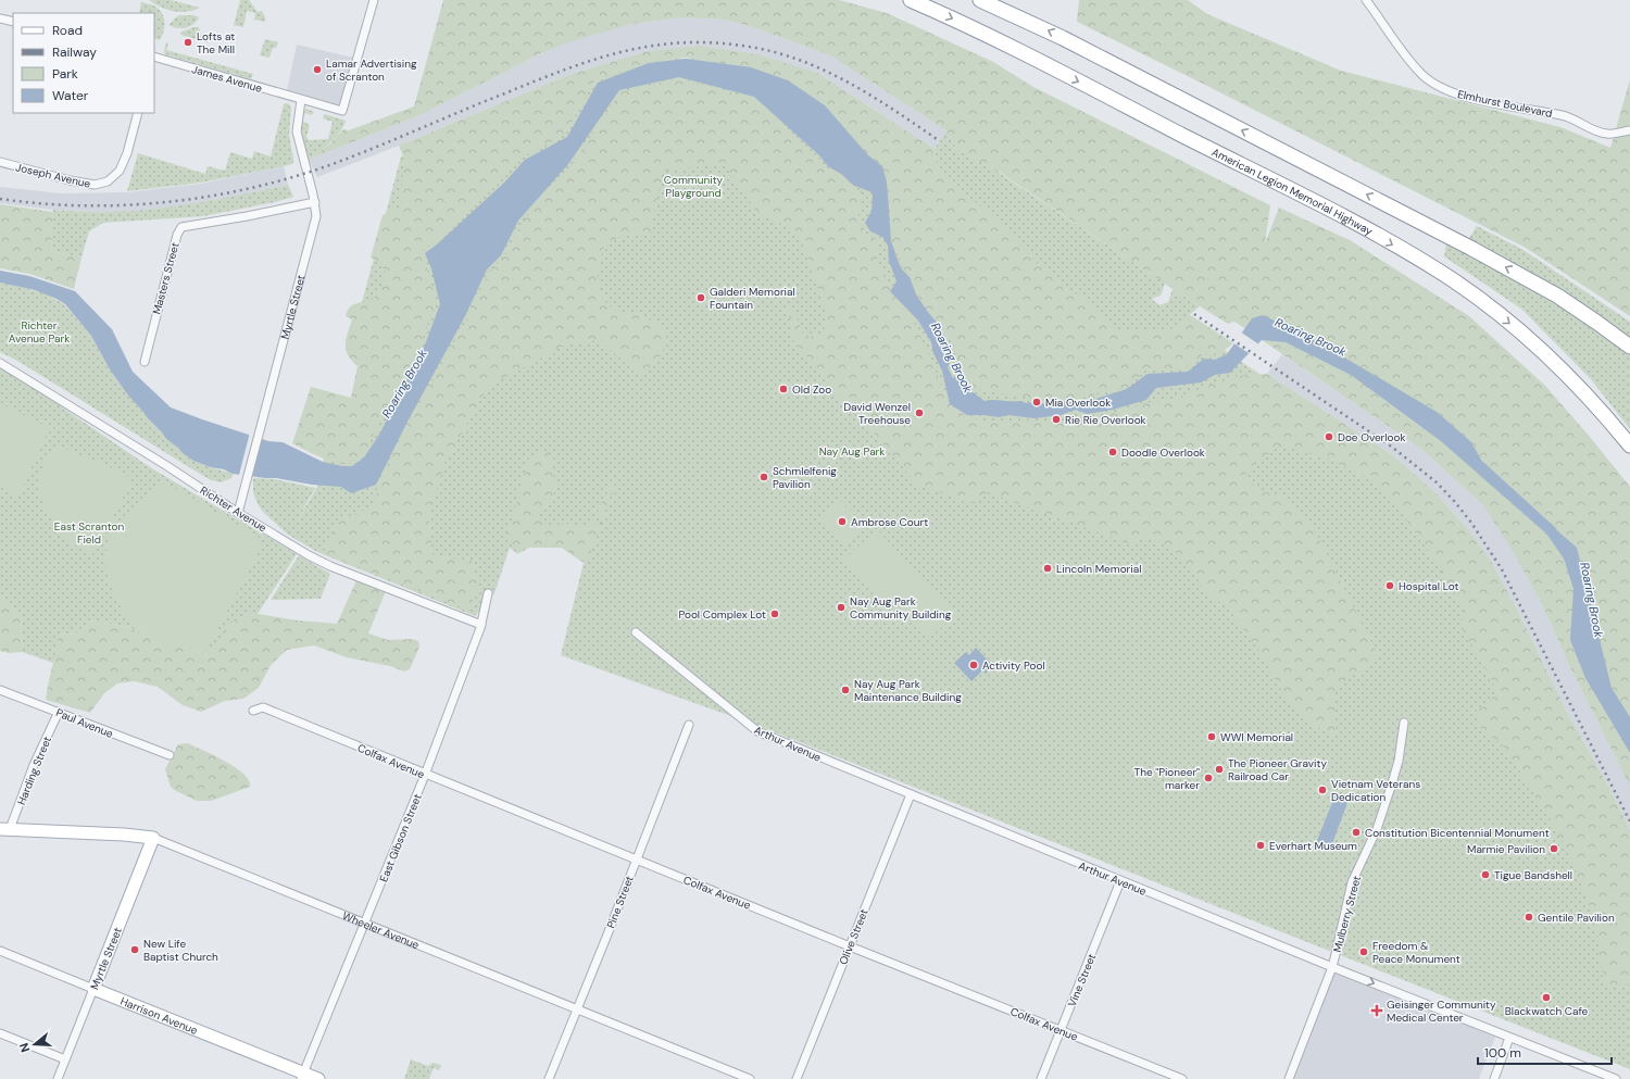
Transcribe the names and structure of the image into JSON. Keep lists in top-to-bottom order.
{
  "streets": {
    "highway": ["American Legion Memorial Highway"],
    "main road": ["Myrtle Street", "Wheeler Avenue", "Harrison Avenue"],
    "street": [
      "James Avenue",
      "Elmhurst Boulevard",
      "Joseph Avenue",
      "Masters Street",
      "Richter Avenue",
      "Paul Avenue",
      "Arthur Avenue",
      "Colfax Avenue",
      "Harding Street",
      "East Gibson Street",
      "Pine Street",
      "Mulberry Street",
      "Olive Street",
      "Vine Street"
    ]
  },
  "crossings": [
    ["James Avenue", "Myrtle Street"],
    ["Masters Street", "Myrtle Street"],
    ["Myrtle Street", "Richter Avenue"],
    ["Myrtle Street", "Wheeler Avenue"],
    ["Myrtle Street", "Harrison Avenue"],
    ["Richter Avenue", "East Gibson Street"],
    ["Paul Avenue", "Harding Street"],
    ["Arthur Avenue", "Mulberry Street"],
    ["Arthur Avenue", "Olive Street"],
    ["Arthur Avenue", "Vine Street"],
    ["Colfax Avenue", "East Gibson Street"],
    ["Colfax Avenue", "Pine Street"],
    ["Colfax Avenue", "Olive Street"],
    ["Colfax Avenue", "Vine Street"],
    ["Harding Street", "Wheeler Avenue"],
    ["East Gibson Street", "Wheeler Avenue"],
    ["East Gibson Street", "Harrison Avenue"],
    ["Pine Street", "Wheeler Avenue"]
  ],
  "water": ["Roaring Brook"],
  "parks": [
    "Community Playground",
    "Richter Avenue Park",
    "Nay Aug Park",
    "East Scranton Field"
  ],
  "places": {
    "other": [
      "Lofts at The Mill",
      "Lamar Advertising of Scranton",
      "Galderi Memorial Fountain",
      "Old Zoo",
      "Mia Overlook",
      "David Wenzel Treehouse",
      "Rie Rie Overlook",
      "Doe Overlook",
      "Doodle Overlook",
      "Schmlelfenig Pavilion",
      "Ambrose Court",
      "Lincoln Memorial",
      "Hospital Lot",
      "Nay Aug Park Community Building",
      "Pool Complex Lot",
      "Activity Pool",
      "Nay Aug Park Maintenance Building",
      "WWI Memorial",
      "The Pioneer Gravity Railroad Car",
      "The \"Pioneer\" marker",
      "Vietnam Veterans Dedication",
      "Constitution Bicentennial Monument",
      "Everhart Museum",
      "Marmie Pavilion",
      "Tigue Bandshell",
      "Gentile Pavilion",
      "New Life Baptist Church",
      "Freedom & Peace Monument",
      "Blackwatch Cafe"
    ],
    "health": ["Geisinger Community Medical Center"]
  },
  "legend": [
    "Road",
    "Railway",
    "Park",
    "Water"
  ],
  "scale_bar": "100 m",
  "north": "left"
}
